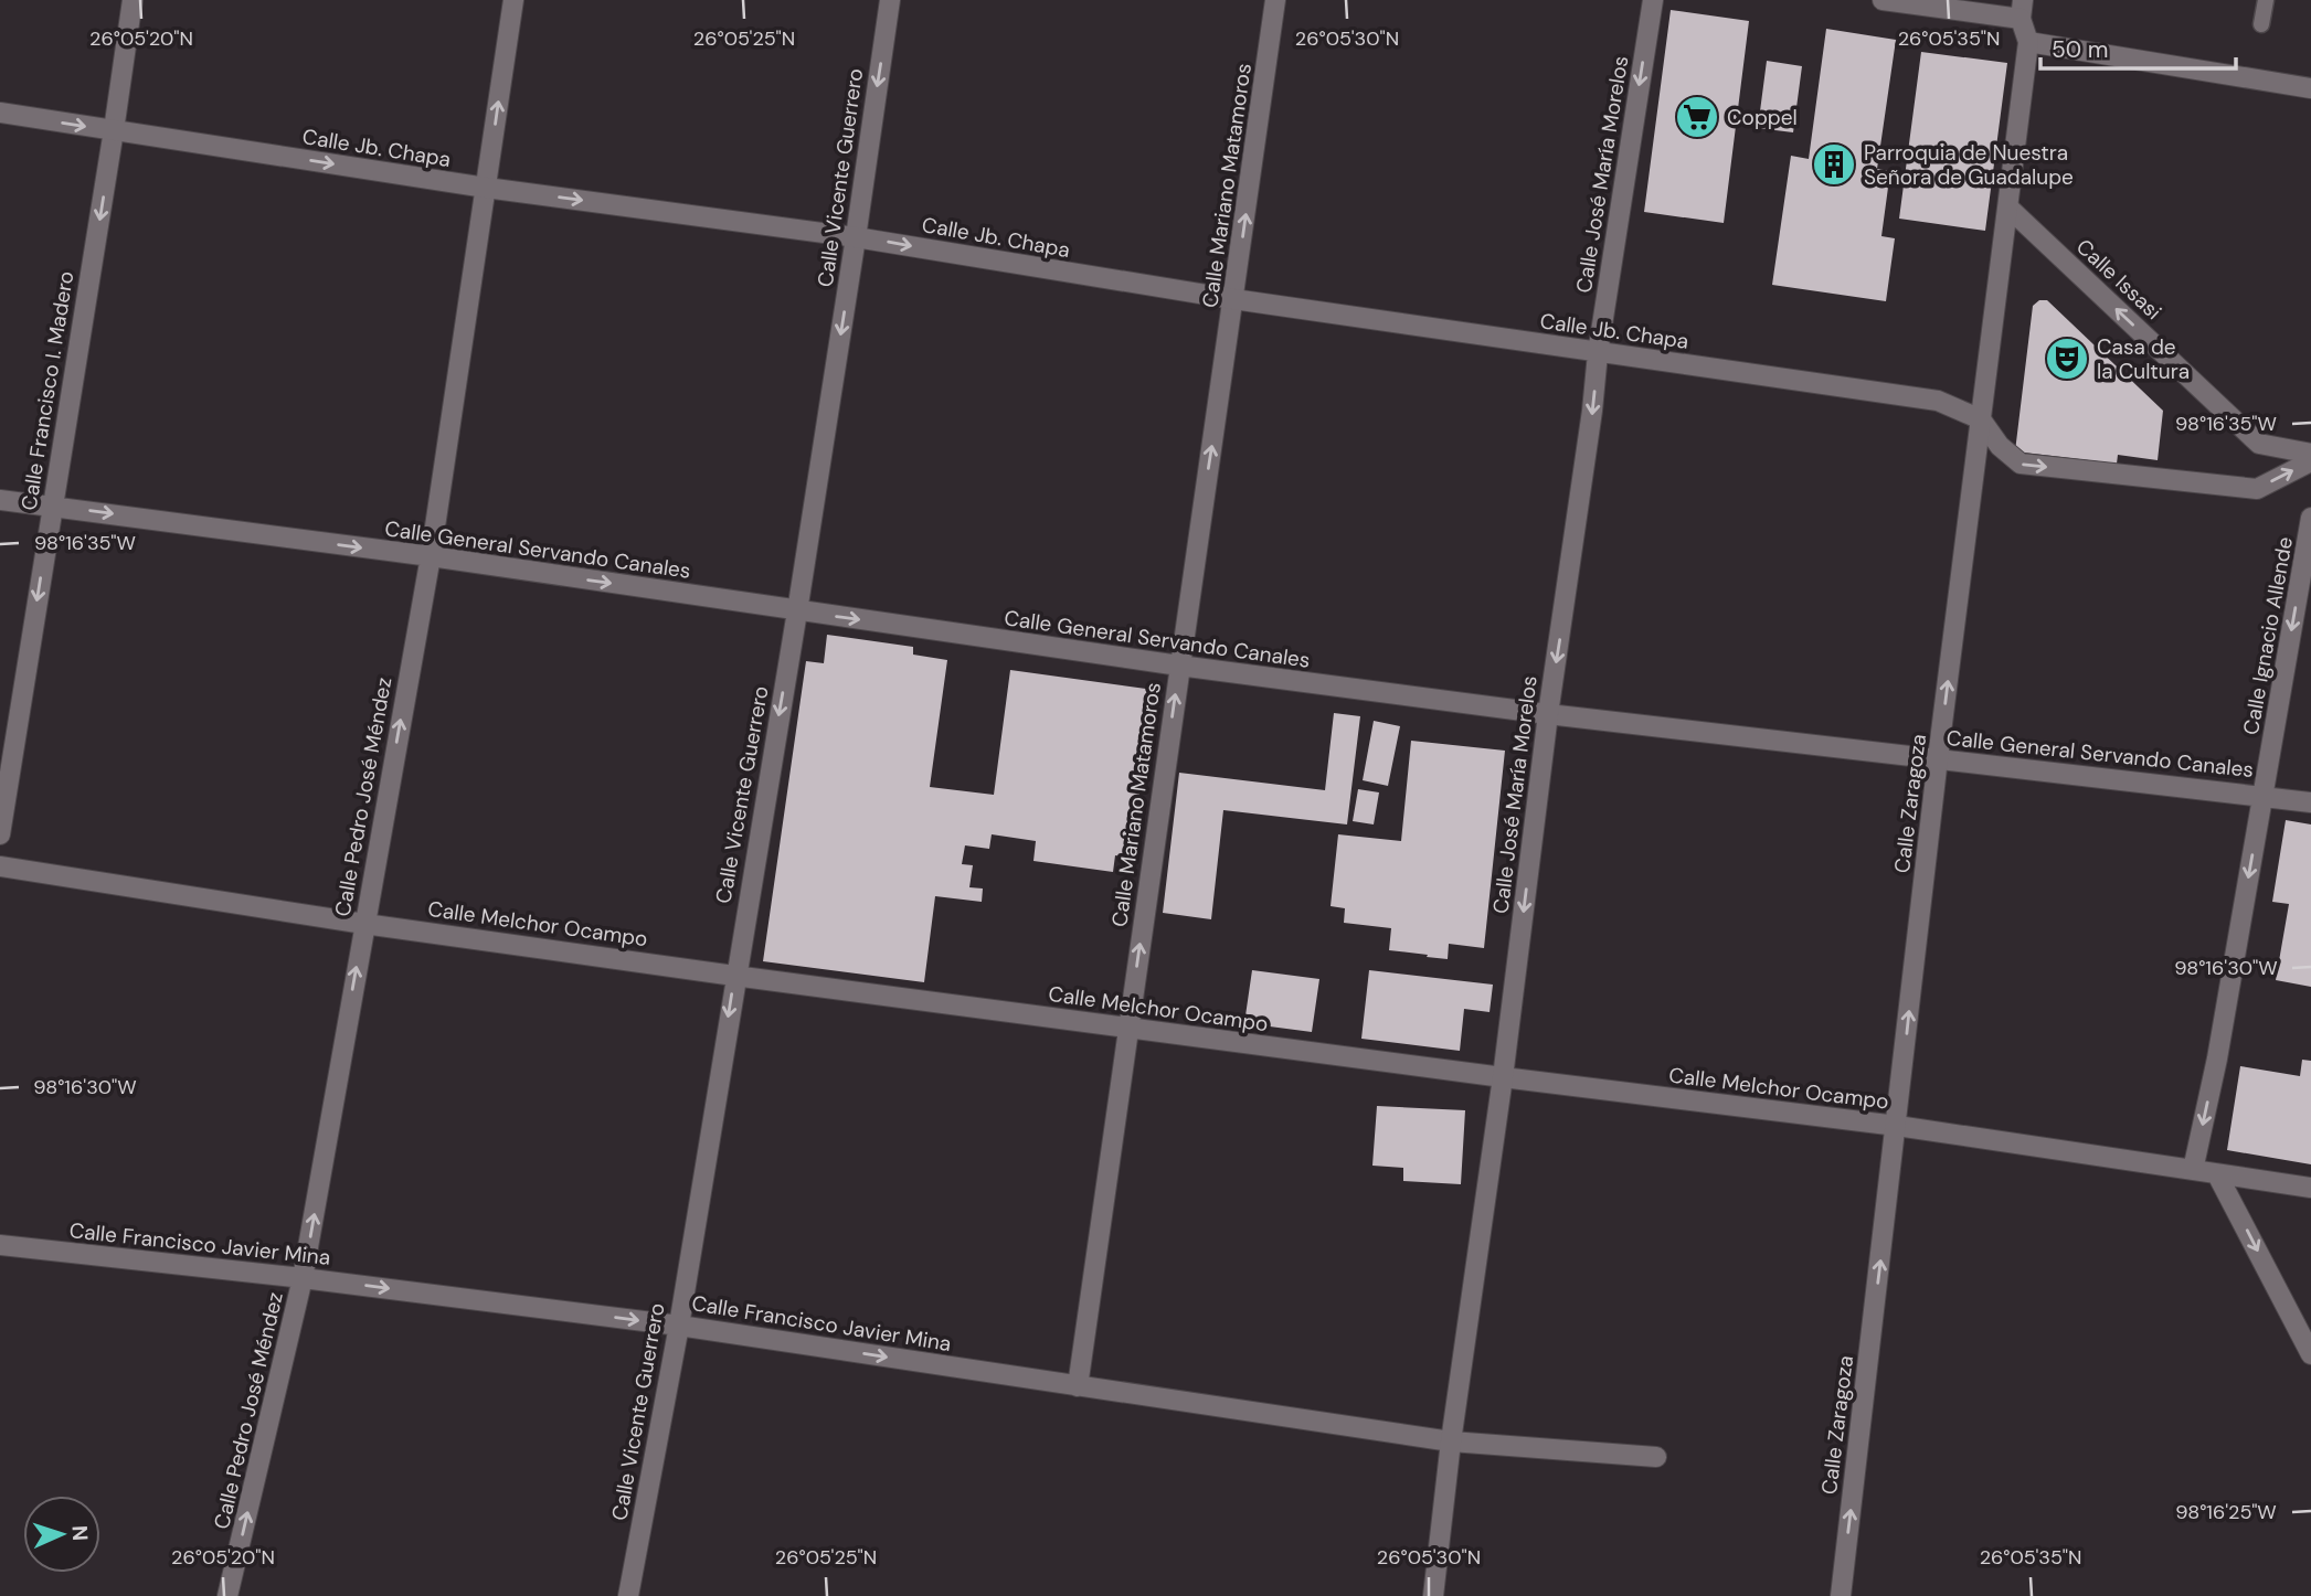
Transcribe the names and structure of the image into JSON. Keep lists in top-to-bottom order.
{
  "streets": {
    "street": [
      "Calle Jb. Chapa",
      "Calle José María Morelos",
      "Calle Vicente Guerrero",
      "Calle Mariano Matamoros",
      "Calle Issasi",
      "Calle Francisco I. Madero",
      "Calle General Servando Canales",
      "Calle Ignacio Allende",
      "Calle Pedro José Méndez",
      "Calle Zaragoza",
      "Calle Melchor Ocampo",
      "Calle Francisco Javier Mina"
    ]
  },
  "crossings": [
    ["Calle Jb. Chapa", "Calle José María Morelos"],
    ["Calle Jb. Chapa", "Calle Vicente Guerrero"],
    ["Calle Jb. Chapa", "Calle Mariano Matamoros"],
    ["Calle Jb. Chapa", "Calle Francisco I. Madero"],
    ["Calle Jb. Chapa", "Calle Pedro José Méndez"],
    ["Calle Jb. Chapa", "Calle Zaragoza"],
    ["Calle José María Morelos", "Calle General Servando Canales"],
    ["Calle José María Morelos", "Calle Melchor Ocampo"],
    ["Calle José María Morelos", "Calle Francisco Javier Mina"],
    ["Calle Vicente Guerrero", "Calle General Servando Canales"],
    ["Calle Vicente Guerrero", "Calle Melchor Ocampo"],
    ["Calle Vicente Guerrero", "Calle Francisco Javier Mina"],
    ["Calle Mariano Matamoros", "Calle General Servando Canales"],
    ["Calle Mariano Matamoros", "Calle Melchor Ocampo"],
    ["Calle Mariano Matamoros", "Calle Francisco Javier Mina"],
    ["Calle Issasi", "Calle Zaragoza"],
    ["Calle Francisco I. Madero", "Calle General Servando Canales"],
    ["Calle General Servando Canales", "Calle Ignacio Allende"],
    ["Calle General Servando Canales", "Calle Pedro José Méndez"],
    ["Calle General Servando Canales", "Calle Zaragoza"],
    ["Calle Ignacio Allende", "Calle Melchor Ocampo"],
    ["Calle Pedro José Méndez", "Calle Melchor Ocampo"],
    ["Calle Pedro José Méndez", "Calle Francisco Javier Mina"],
    ["Calle Zaragoza", "Calle Melchor Ocampo"]
  ],
  "one_way": [
    "Calle Jb. Chapa",
    "Calle José María Morelos",
    "Calle Vicente Guerrero",
    "Calle Mariano Matamoros",
    "Calle Issasi",
    "Calle Francisco I. Madero",
    "Calle General Servando Canales",
    "Calle Ignacio Allende",
    "Calle Pedro José Méndez",
    "Calle Zaragoza",
    "Calle Francisco Javier Mina"
  ],
  "places": {
    "supermarket": ["Coppel"],
    "building": ["Parroquia de Nuestra Señora de Guadalupe"],
    "theatre": ["Casa de la Cultura"]
  },
  "scale_bar": "50 m",
  "north": "right",
  "coordinates": [
    "26°05'20\"N",
    "26°05'25\"N",
    "26°05'30\"N",
    "26°05'35\"N",
    "98°16'35\"W",
    "98°16'30\"W",
    "98°16'25\"W"
  ]
}
